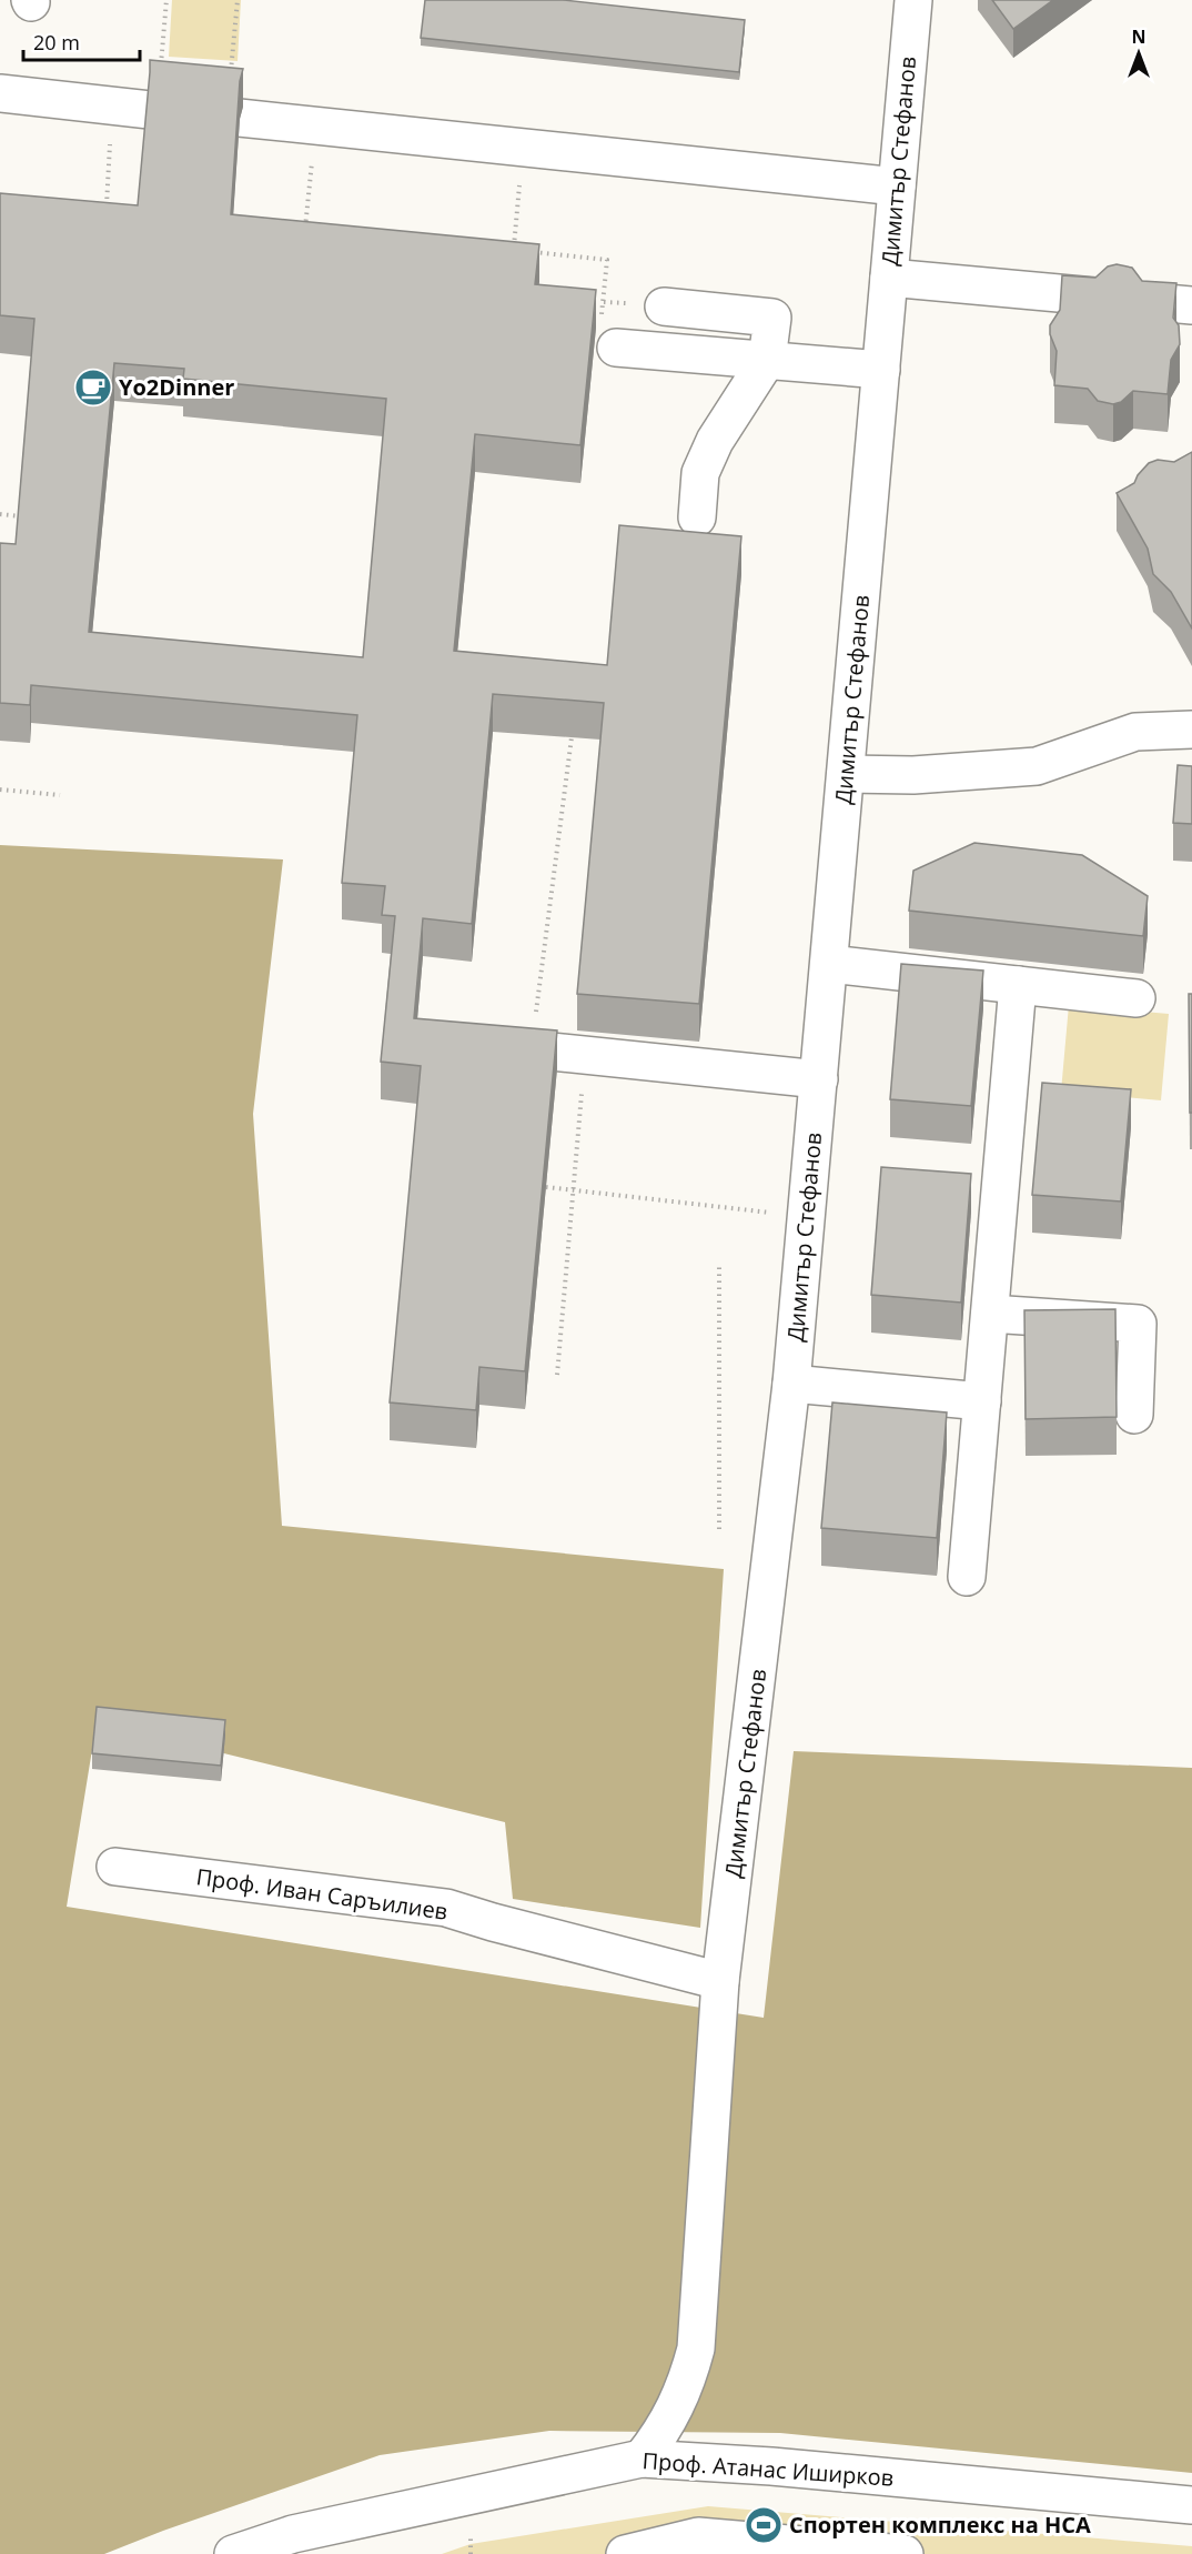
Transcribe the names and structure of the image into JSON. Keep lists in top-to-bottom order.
{
  "streets": {
    "street": ["Димитър Стефанов", "Проф. Иван Саръилиев", "Проф. Атанас Иширков"]
  },
  "crossings": [
    ["Димитър Стефанов", "Проф. Иван Саръилиев"],
    ["Димитър Стефанов", "Проф. Атанас Иширков"]
  ],
  "places": {
    "cafe": ["Yo2Dinner"],
    "sports": ["Спортен комплекс на НСА"]
  },
  "scale_bar": "20 m",
  "north": "top"
}
